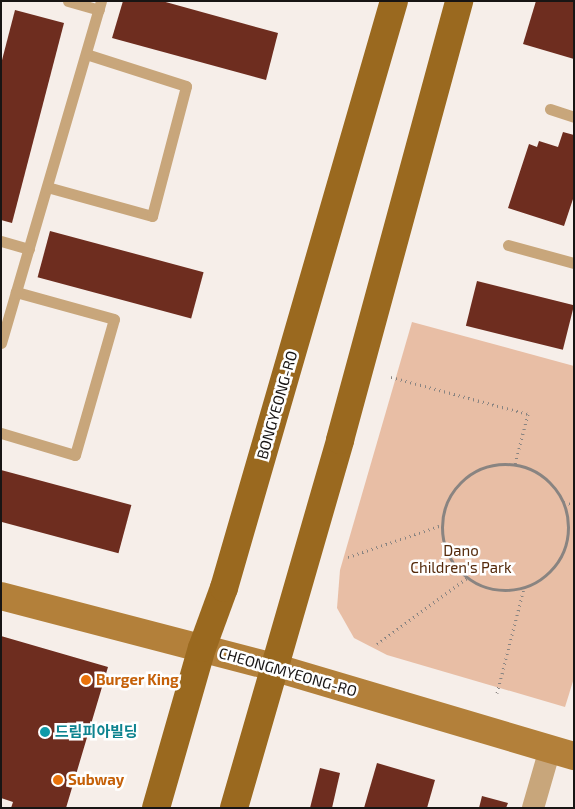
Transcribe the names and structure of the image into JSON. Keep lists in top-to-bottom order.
{
  "streets": {
    "main road": ["BONGYEONG-RO"],
    "street": ["CHEONGMYEONG-RO"]
  },
  "crossings": [
    ["BONGYEONG-RO", "CHEONGMYEONG-RO"]
  ],
  "parks": ["Dano Children's Park"],
  "places": ["Burger King", "드림피아빌딩", "Subway"]
}
